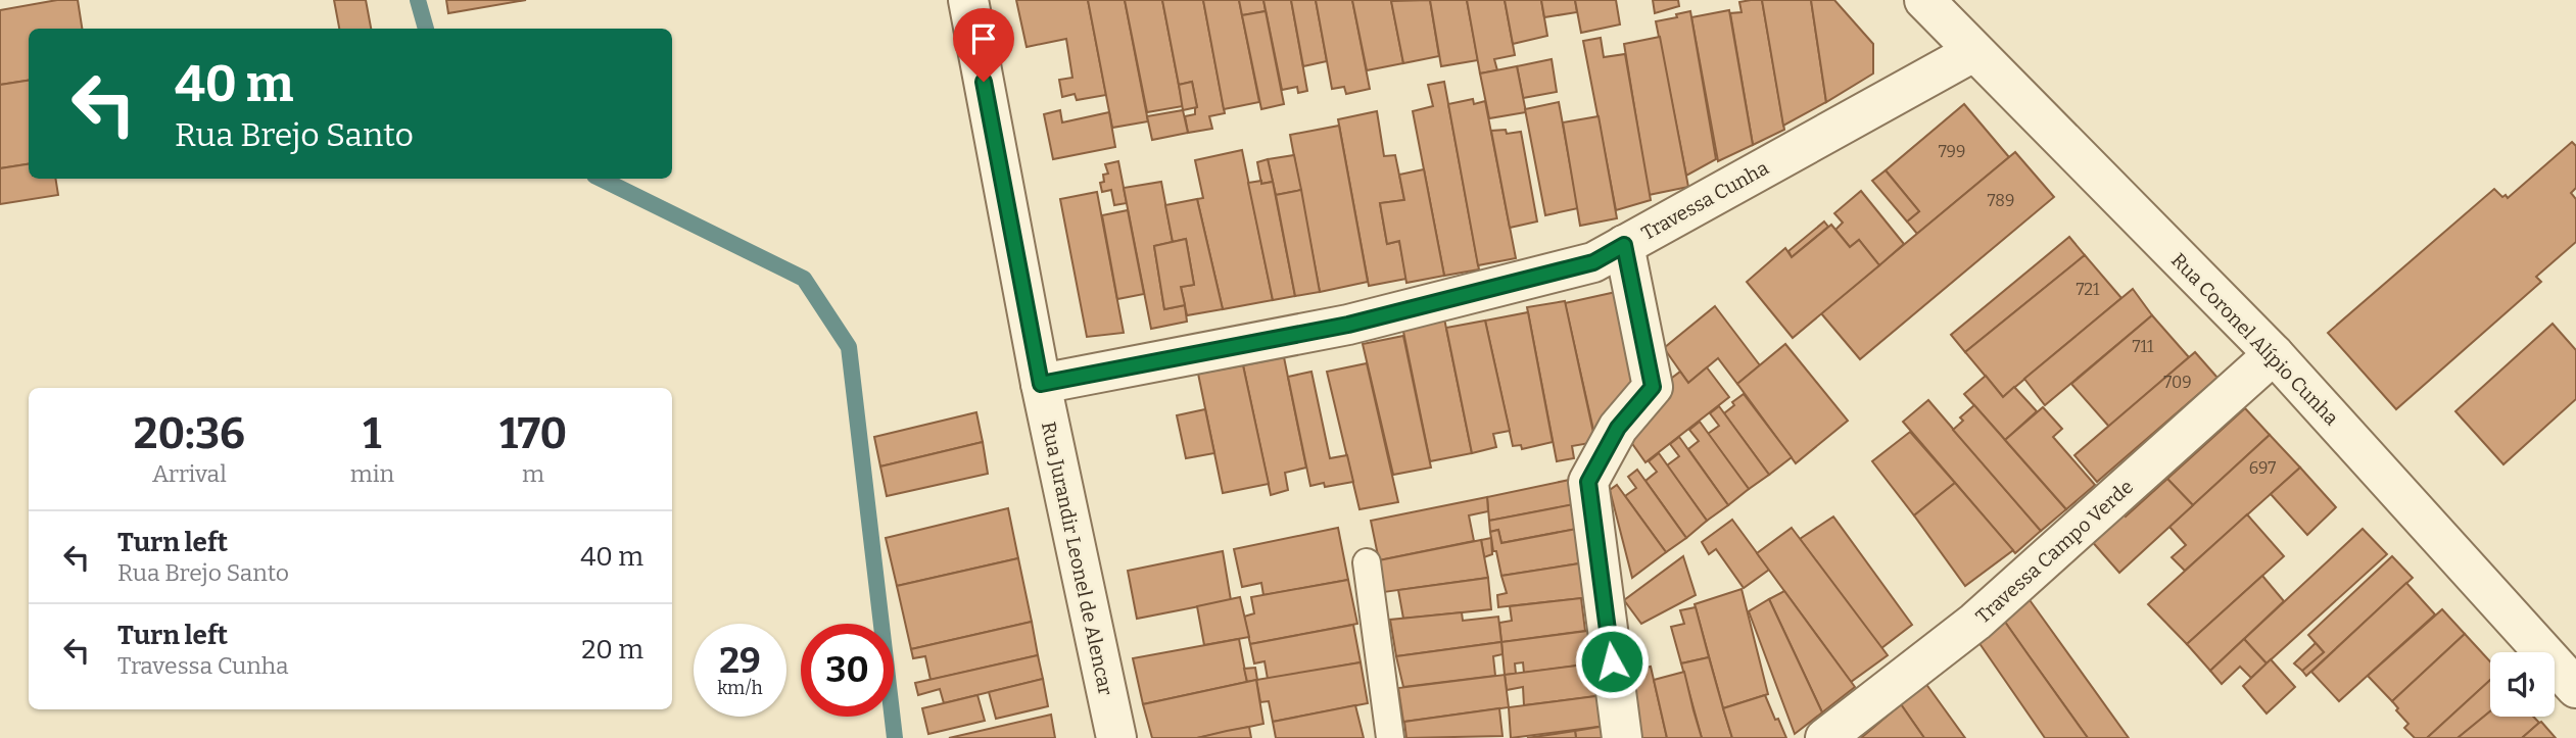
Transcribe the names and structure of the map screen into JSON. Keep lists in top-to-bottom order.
{
  "streets": {
    "street": [
      "Travessa Cunha",
      "Rua Coronel Alípio Cunha",
      "Travessa Campo Verde",
      "Rua Jurandir Leonel de Alencar"
    ]
  },
  "crossings": [
    ["Travessa Cunha", "Rua Coronel Alípio Cunha"],
    ["Travessa Cunha", "Rua Jurandir Leonel de Alencar"],
    ["Rua Coronel Alípio Cunha", "Travessa Campo Verde"]
  ],
  "house_numbers": [
    "799",
    "789",
    "721",
    "711",
    "709",
    "697"
  ],
  "page": {
    "turn": ["40 m", "Rua Brejo Santo"],
    "eta": [
      "20:36",
      "Arrival",
      "1",
      "min",
      "170",
      "m"
    ],
    "list": [
      {
        "name": "Turn left",
        "note": "Rua Brejo Santo",
        "value": "40 m"
      },
      {
        "name": "Turn left",
        "note": "Travessa Cunha",
        "value": "20 m"
      }
    ],
    "speed": "29 km/h",
    "limit": "30"
  }
}
